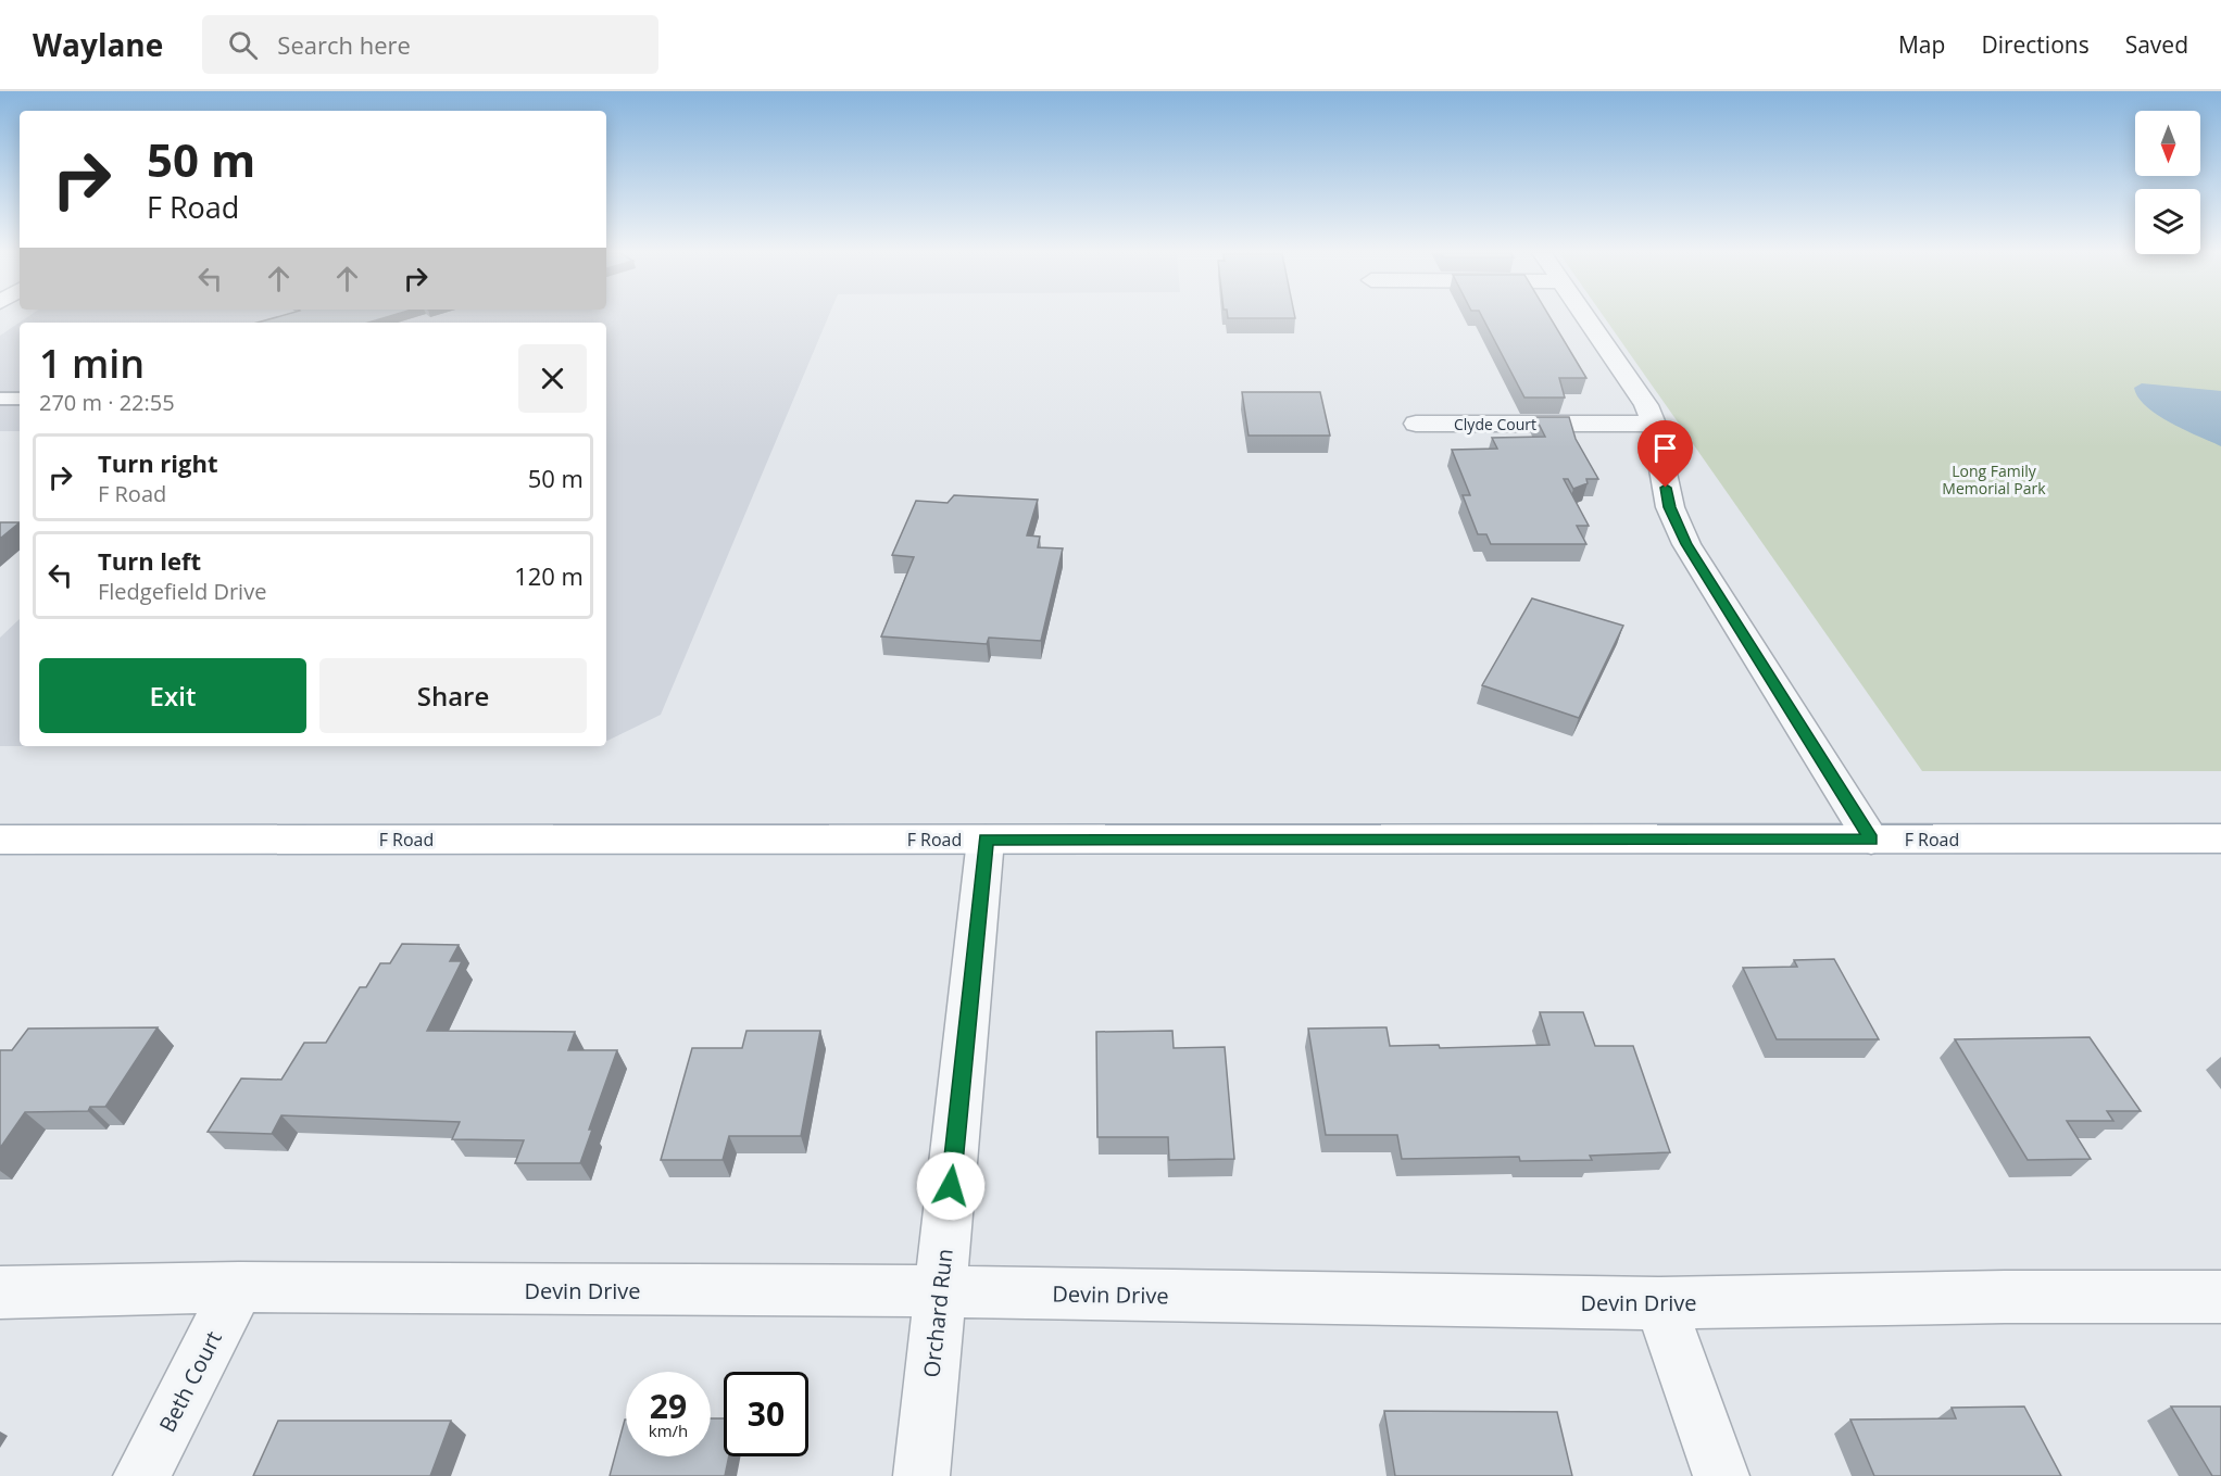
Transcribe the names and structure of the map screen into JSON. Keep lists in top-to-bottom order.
{
  "streets": {
    "main road": ["F Road"],
    "street": [
      "Clyde Court",
      "Devin Drive",
      "Orchard Run",
      "Beth Court"
    ]
  },
  "crossings": [
    ["F Road", "Orchard Run"],
    ["Devin Drive", "Orchard Run"],
    ["Devin Drive", "Beth Court"]
  ],
  "parks": ["Long Family Memorial Park"],
  "north": "bottom",
  "page": {
    "header": "Waylane",
    "search": "Search here",
    "nav": ["Map", "Directions", "Saved"],
    "turn": ["50 m", "F Road"],
    "heading": ["1 min", "270 m · 22:55"],
    "list": [
      {
        "name": "Turn right",
        "note": "F Road",
        "value": "50 m"
      },
      {
        "name": "Turn left",
        "note": "Fledgefield Drive",
        "value": "120 m"
      }
    ],
    "buttons": ["Exit", "Share"],
    "speed": "29 km/h",
    "limit": "30"
  }
}
